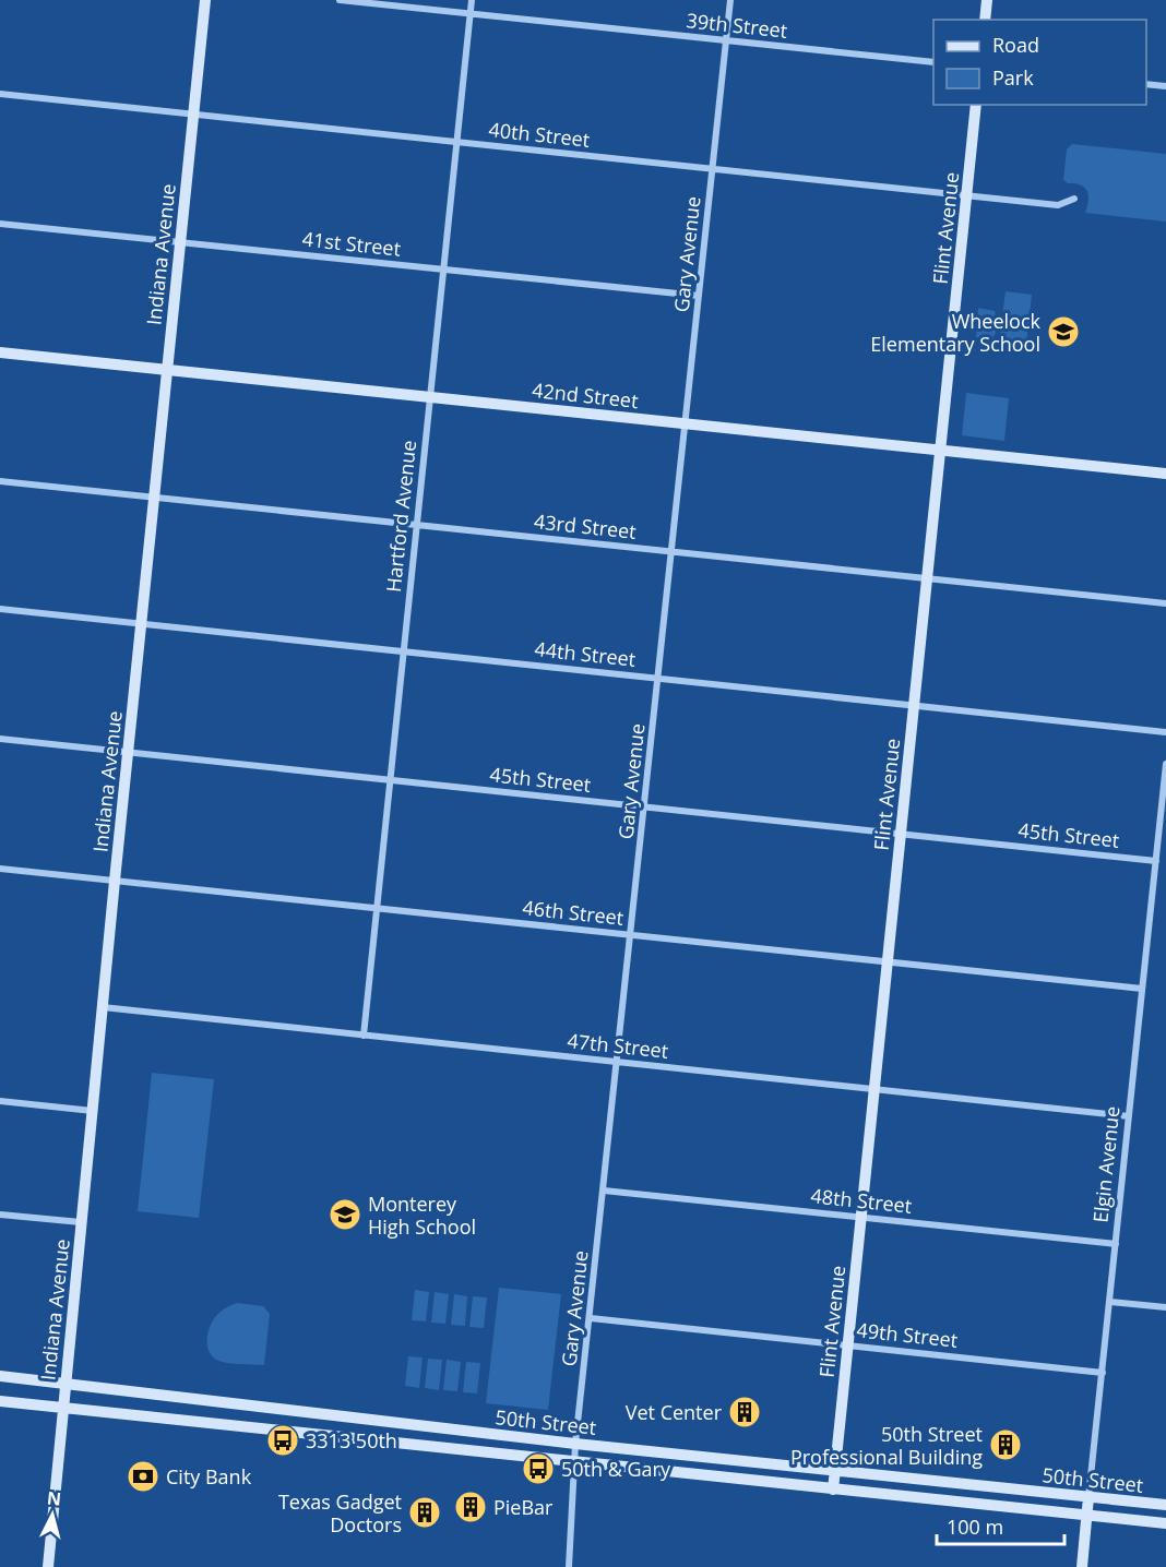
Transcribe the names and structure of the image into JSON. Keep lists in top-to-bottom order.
{
  "streets": {
    "main road": [
      "Flint Avenue",
      "Indiana Avenue",
      "42nd Street",
      "Elgin Avenue",
      "50th Street"
    ],
    "street": [
      "39th Street",
      "40th Street",
      "41st Street",
      "Gary Avenue",
      "Hartford Avenue",
      "43rd Street",
      "44th Street",
      "45th Street",
      "46th Street",
      "47th Street",
      "48th Street",
      "49th Street"
    ]
  },
  "crossings": [
    ["39th Street", "Gary Avenue"],
    ["39th Street", "Hartford Avenue"],
    ["40th Street", "Flint Avenue"],
    ["40th Street", "Indiana Avenue"],
    ["40th Street", "Gary Avenue"],
    ["40th Street", "Hartford Avenue"],
    ["Flint Avenue", "42nd Street"],
    ["Flint Avenue", "43rd Street"],
    ["Flint Avenue", "44th Street"],
    ["Flint Avenue", "45th Street"],
    ["Flint Avenue", "46th Street"],
    ["Flint Avenue", "47th Street"],
    ["Flint Avenue", "48th Street"],
    ["Flint Avenue", "49th Street"],
    ["Flint Avenue", "50th Street"],
    ["41st Street", "Indiana Avenue"],
    ["41st Street", "Gary Avenue"],
    ["41st Street", "Hartford Avenue"],
    ["Indiana Avenue", "42nd Street"],
    ["Indiana Avenue", "43rd Street"],
    ["Indiana Avenue", "44th Street"],
    ["Indiana Avenue", "45th Street"],
    ["Indiana Avenue", "46th Street"],
    ["Indiana Avenue", "47th Street"],
    ["Indiana Avenue", "50th Street"],
    ["Gary Avenue", "42nd Street"],
    ["Gary Avenue", "43rd Street"],
    ["Gary Avenue", "44th Street"],
    ["Gary Avenue", "45th Street"],
    ["Gary Avenue", "46th Street"],
    ["Gary Avenue", "47th Street"],
    ["Gary Avenue", "48th Street"],
    ["Gary Avenue", "49th Street"],
    ["Gary Avenue", "50th Street"],
    ["42nd Street", "Hartford Avenue"],
    ["Hartford Avenue", "43rd Street"],
    ["Hartford Avenue", "44th Street"],
    ["Hartford Avenue", "45th Street"],
    ["Hartford Avenue", "46th Street"],
    ["Hartford Avenue", "47th Street"],
    ["45th Street", "Elgin Avenue"],
    ["46th Street", "Elgin Avenue"],
    ["47th Street", "Elgin Avenue"],
    ["Elgin Avenue", "48th Street"],
    ["Elgin Avenue", "49th Street"],
    ["Elgin Avenue", "50th Street"]
  ],
  "places": {
    "school or university": ["Wheelock Elementary School", "Monterey High School"],
    "building": [
      "Vet Center",
      "50th Street Professional Building",
      "PieBar",
      "Texas Gadget Doctors"
    ],
    "bus stop": ["3313 50th", "50th & Gary"],
    "bank": ["City Bank"]
  },
  "legend": ["Road", "Park"],
  "scale_bar": "100 m",
  "north": "top"
}
